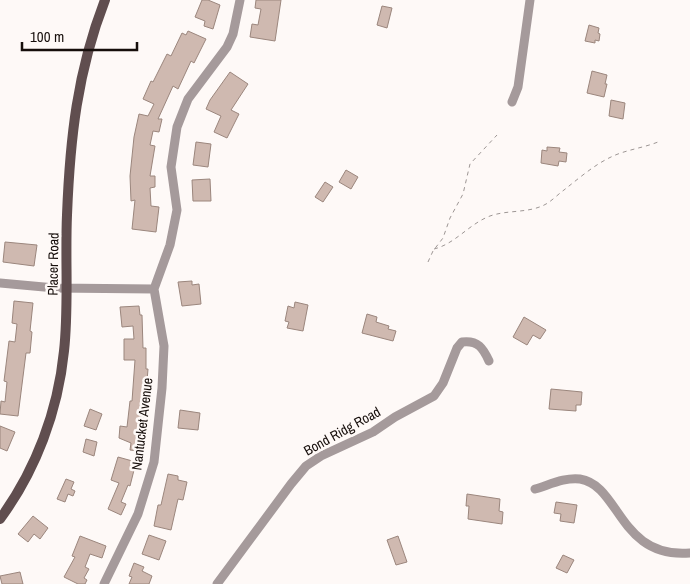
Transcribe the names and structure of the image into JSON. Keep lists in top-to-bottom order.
{
  "streets": {
    "main road": ["Placer Road"],
    "street": ["Nantucket Avenue", "Bond Ridg Road"]
  },
  "scale_bar": "100 m"
}
